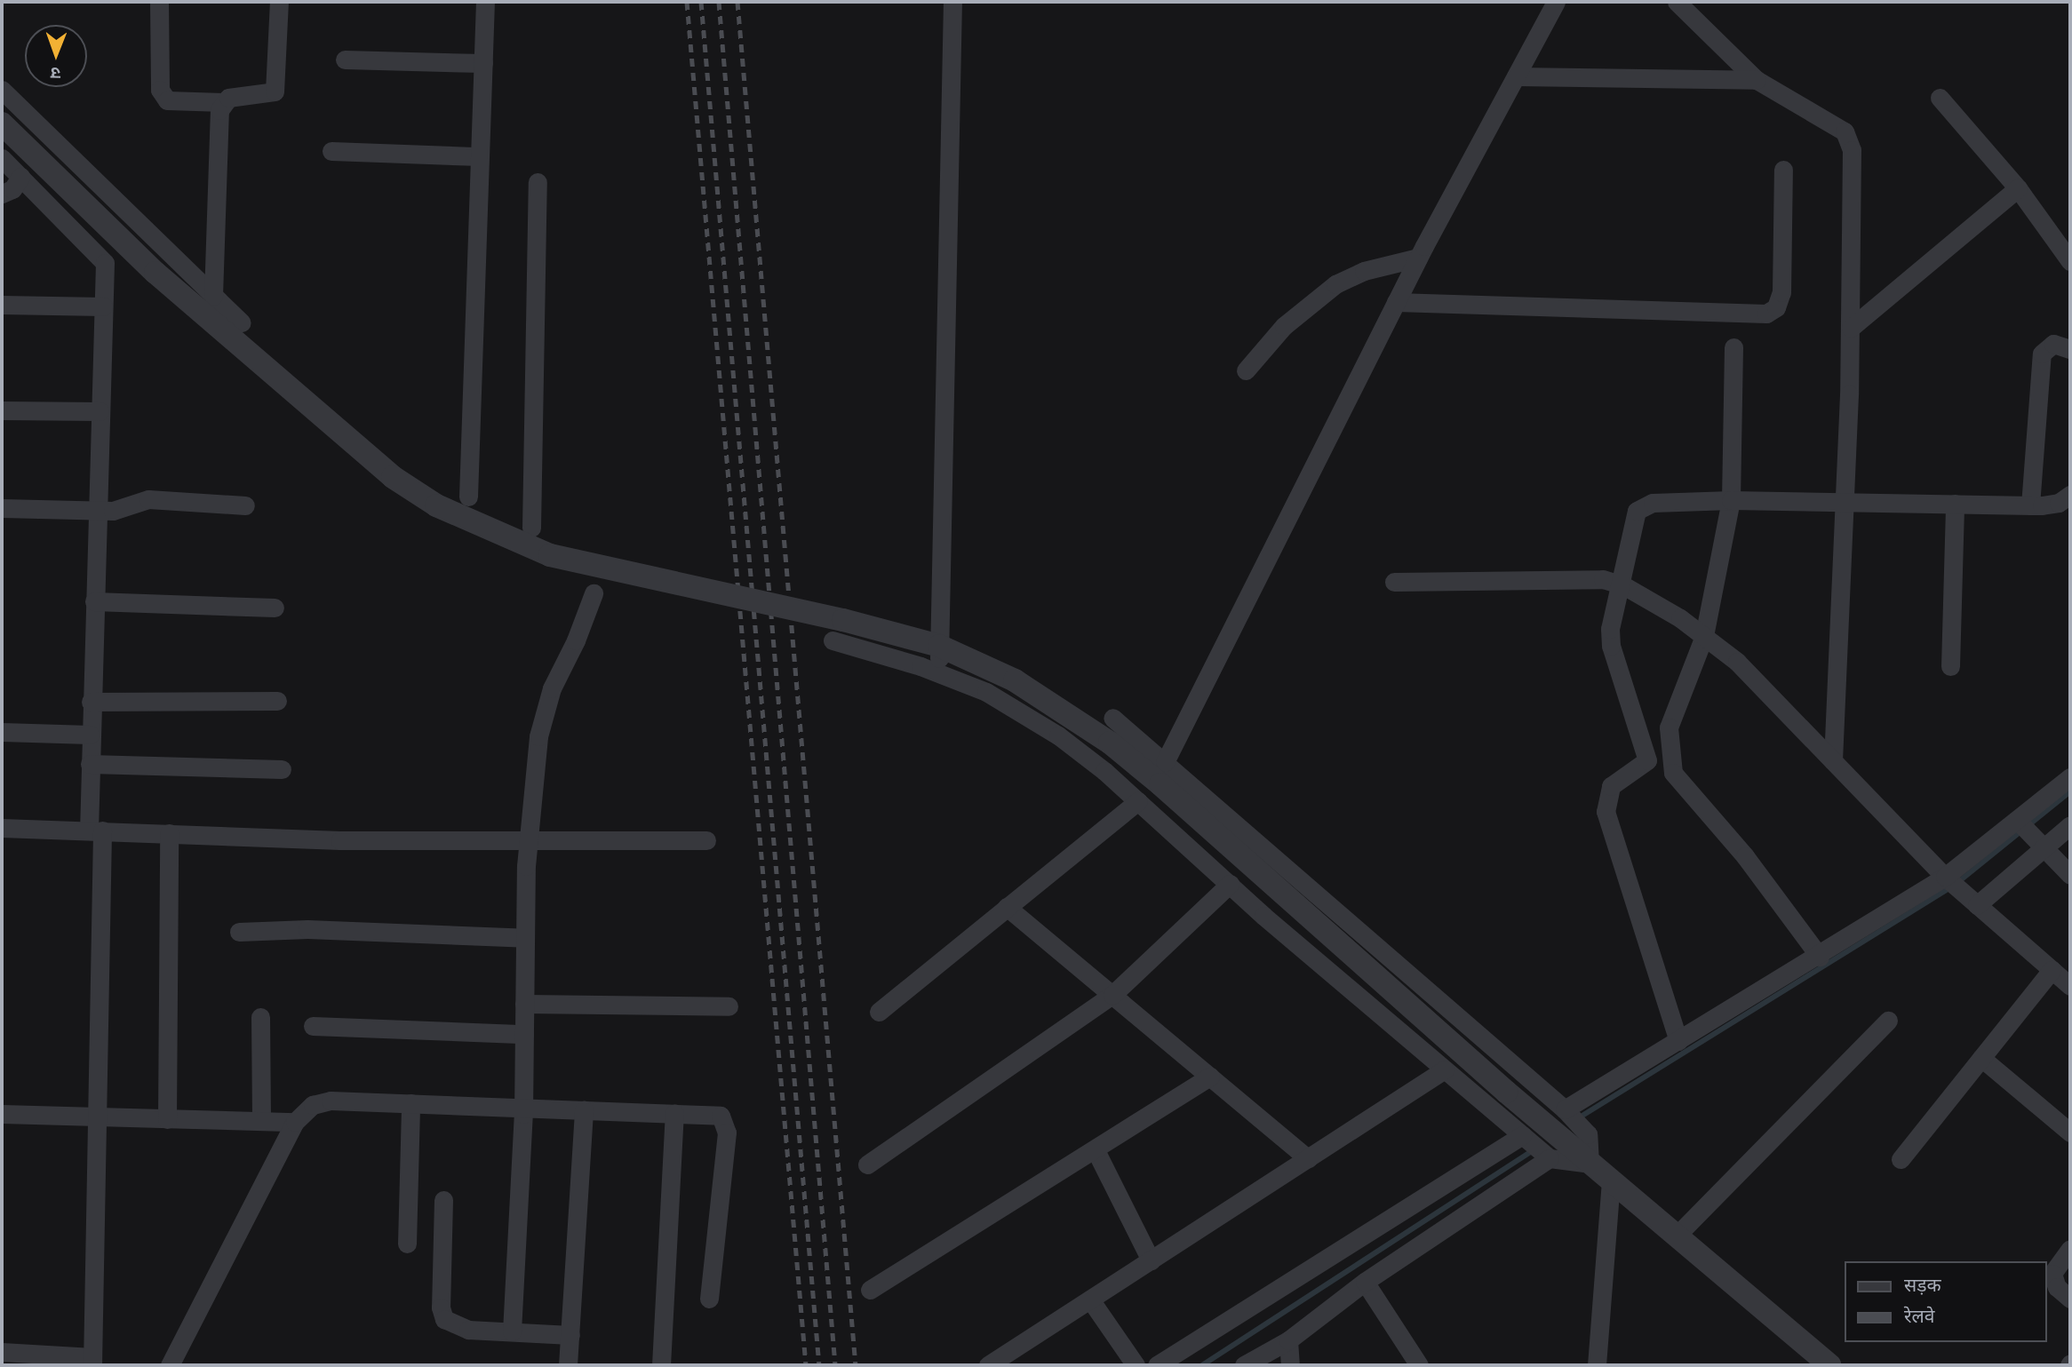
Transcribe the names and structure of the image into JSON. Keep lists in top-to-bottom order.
{
  "legend": ["सड़क", "रेलवे"],
  "north": "bottom"
}
